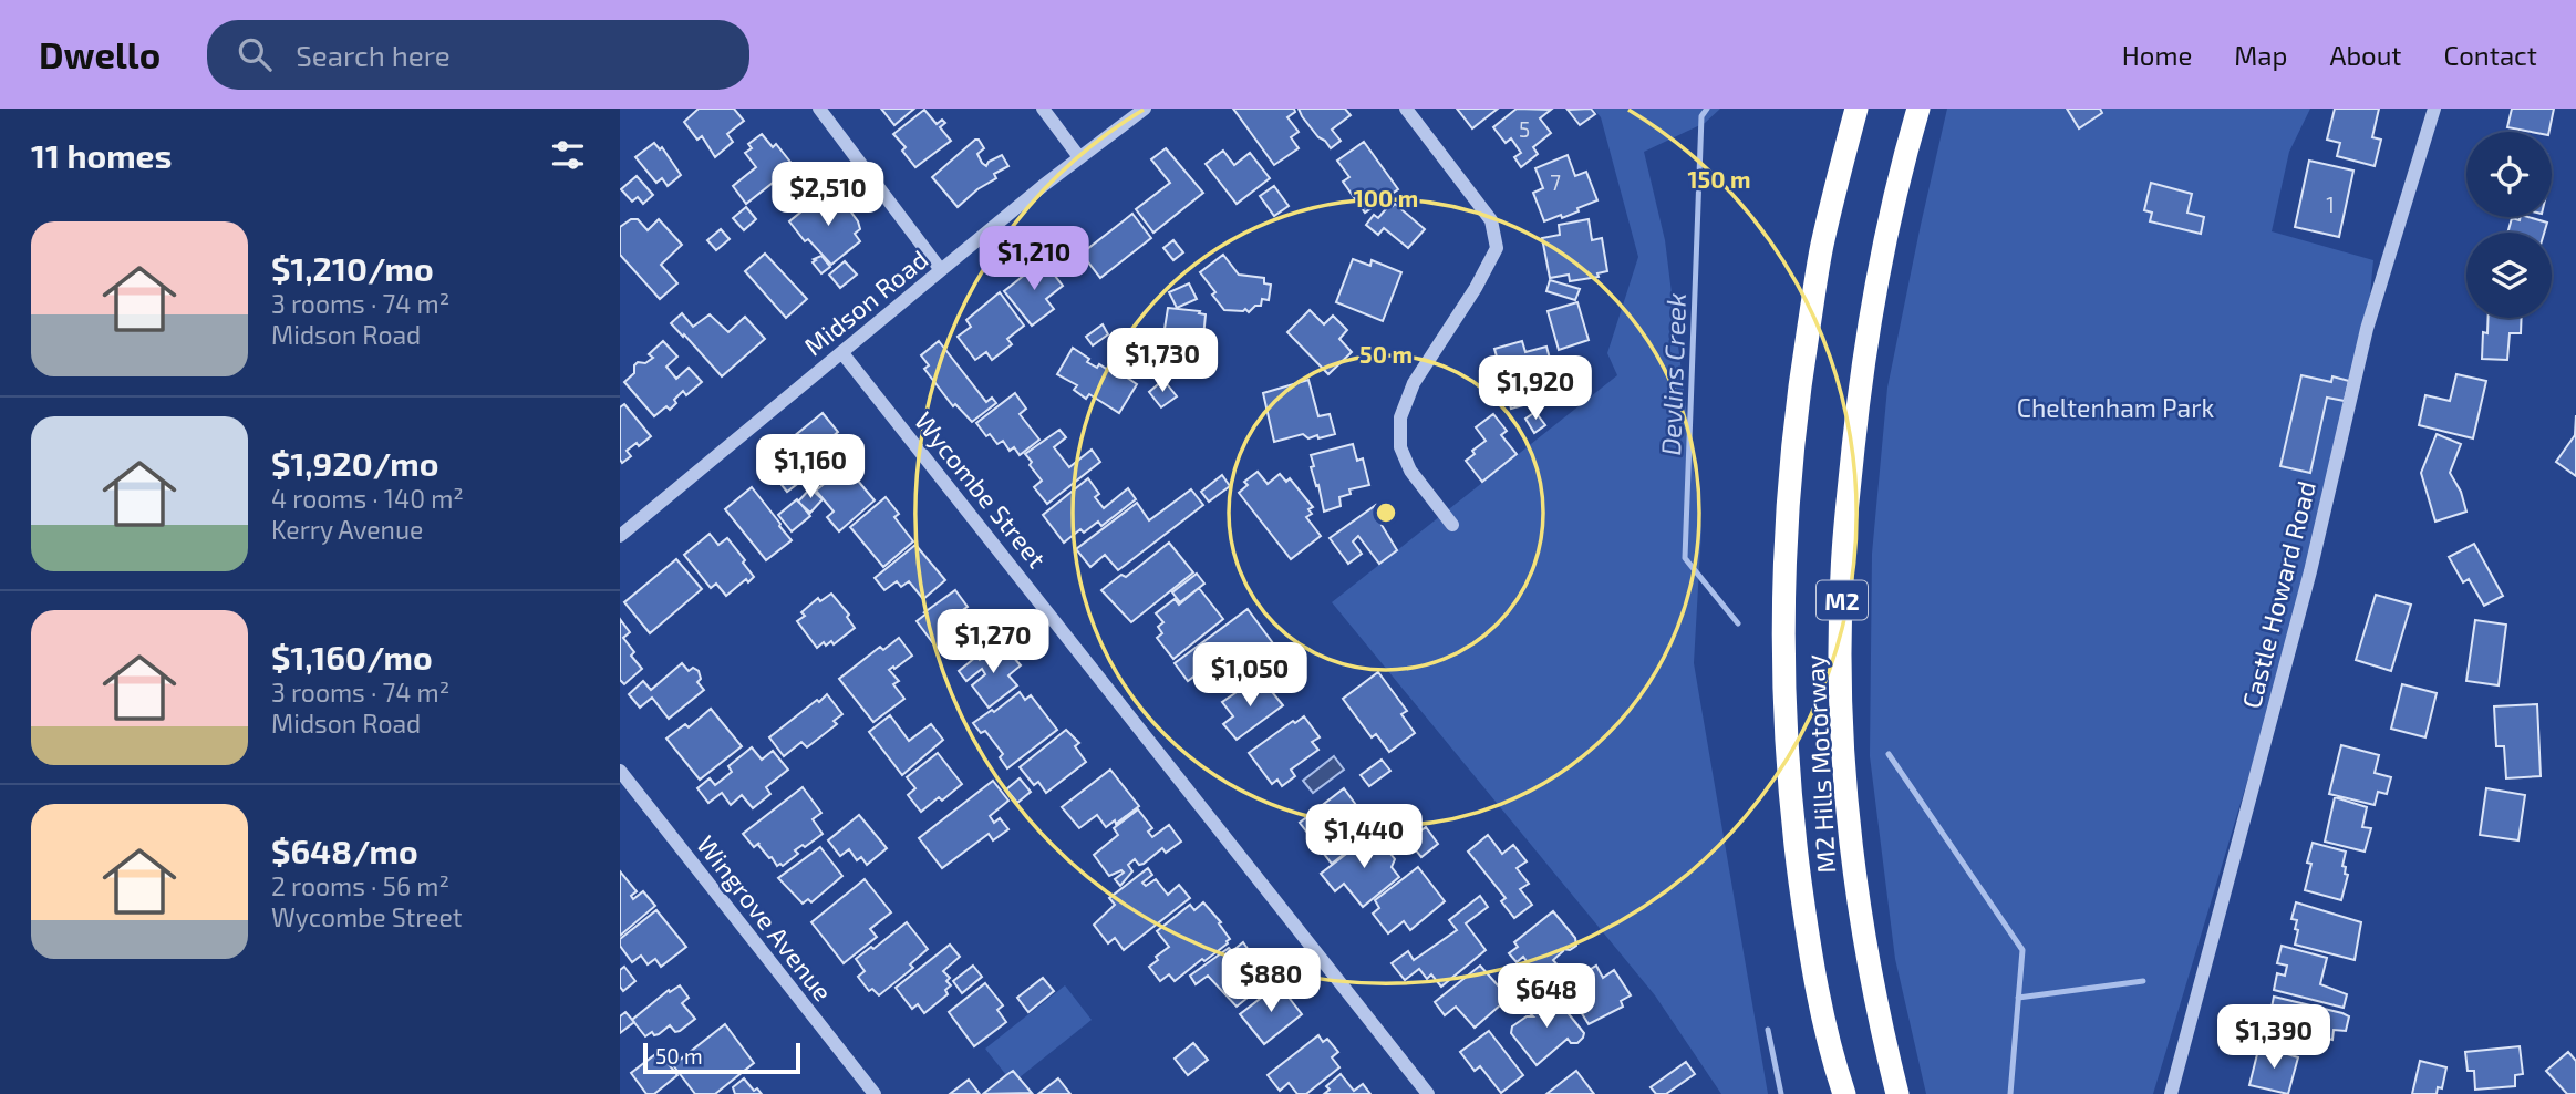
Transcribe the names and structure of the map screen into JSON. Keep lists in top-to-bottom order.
{
  "streets": {
    "highway": ["M2", "M2 Hills Motorway"],
    "street": [
      "Midson Road",
      "Wycombe Street",
      "Castle Howard Road",
      "Wingrove Avenue"
    ]
  },
  "crossings": [
    ["Midson Road", "Wycombe Street"]
  ],
  "water": ["Devlins Creek"],
  "parks": ["Cheltenham Park"],
  "house_numbers": ["5", "7", "1"],
  "scale_bar": "50 m",
  "page": {
    "header": "Dwello",
    "search": "Search here",
    "nav": [
      "Home",
      "Map",
      "About",
      "Contact"
    ],
    "heading": "11 homes",
    "price": [
      "$2,510",
      "$1,210",
      "$1,730",
      "$1,920",
      "$1,160",
      "$1,270",
      "$1,050",
      "$1,440",
      "$880",
      "$648",
      "$1,390"
    ],
    "list": [
      {
        "name": "$1,210/mo",
        "note": "3 rooms · 74 m² · Midson Road"
      },
      {
        "name": "$1,920/mo",
        "note": "4 rooms · 140 m² · Kerry Avenue"
      },
      {
        "name": "$1,160/mo",
        "note": "3 rooms · 74 m² · Midson Road"
      },
      {
        "name": "$648/mo",
        "note": "2 rooms · 56 m² · Wycombe Street"
      }
    ],
    "scale": "50 m"
  },
  "rings": ["150 m", "100 m", "50 m"]
}
